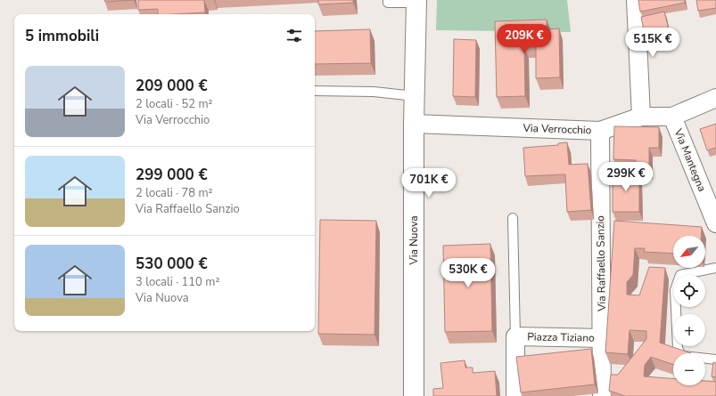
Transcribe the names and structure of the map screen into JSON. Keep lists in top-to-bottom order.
{
  "streets": {
    "main road": ["Via Nuova"],
    "street": [
      "Via Verrocchio",
      "Via Mantegna",
      "Via Raffaello Sanzio",
      "Piazza Tiziano"
    ]
  },
  "crossings": [
    ["Via Verrocchio", "Via Mantegna"],
    ["Via Verrocchio", "Via Nuova"],
    ["Via Verrocchio", "Via Raffaello Sanzio"],
    ["Via Raffaello Sanzio", "Piazza Tiziano"]
  ],
  "north": "bottom left",
  "page": {
    "heading": "5 immobili",
    "price": [
      "209K €",
      "515K €",
      "299K €",
      "701K €",
      "530K €"
    ],
    "list": [
      {
        "name": "209 000 €",
        "note": "2 locali · 52 m² · Via Verrocchio"
      },
      {
        "name": "299 000 €",
        "note": "2 locali · 78 m² · Via Raffaello Sanzio"
      },
      {
        "name": "530 000 €",
        "note": "3 locali · 110 m² · Via Nuova"
      }
    ],
    "map_buttons": ["+", "−"]
  }
}
